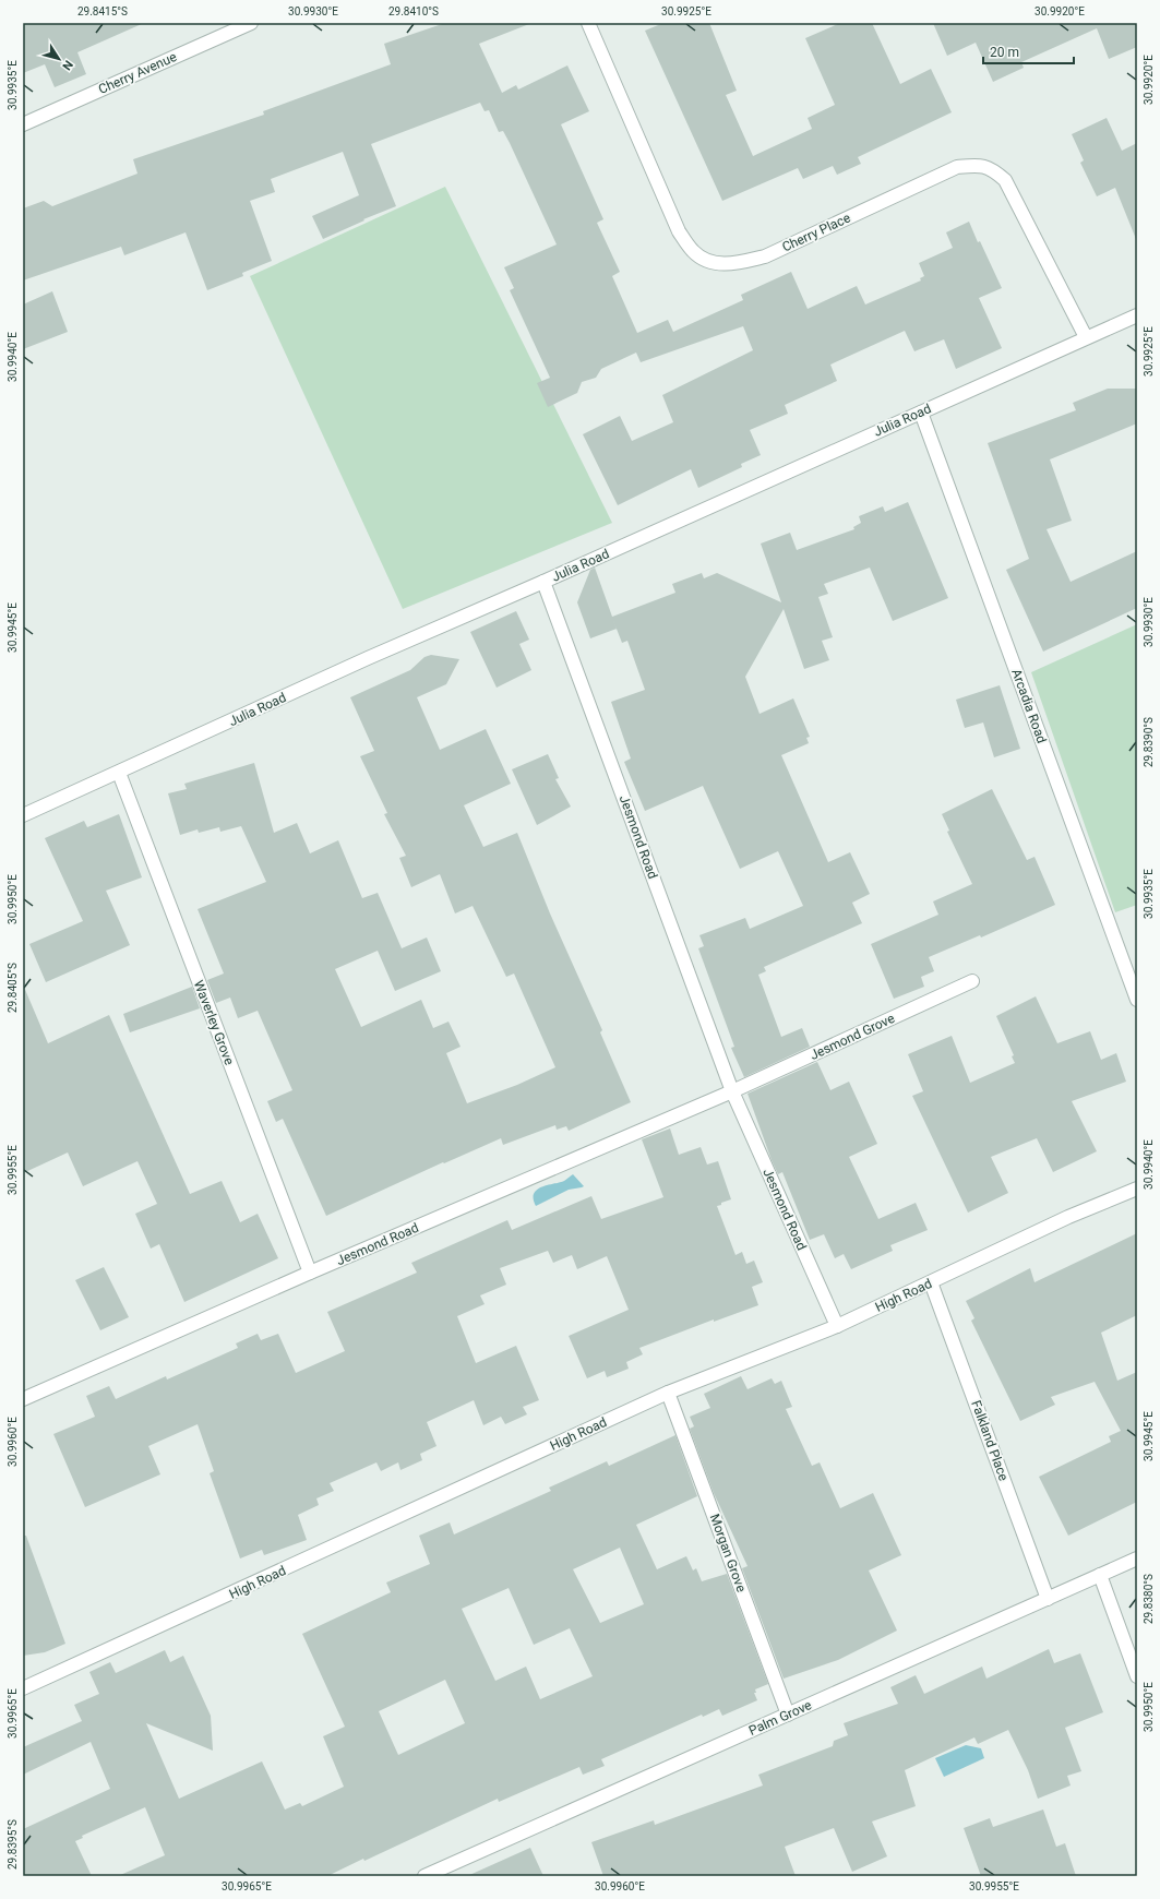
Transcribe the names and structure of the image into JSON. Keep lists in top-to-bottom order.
{
  "streets": {
    "street": [
      "Cherry Avenue",
      "Cherry Place",
      "Julia Road",
      "Arcadia Road",
      "Jesmond Road",
      "Waverley Grove",
      "Jesmond Grove",
      "High Road",
      "Falkland Place",
      "Morgan Grove",
      "Palm Grove"
    ]
  },
  "crossings": [
    ["Cherry Place", "Julia Road"],
    ["Julia Road", "Arcadia Road"],
    ["Julia Road", "Jesmond Road"],
    ["Julia Road", "Waverley Grove"],
    ["Jesmond Road", "Waverley Grove"],
    ["Jesmond Road", "Jesmond Grove"],
    ["Jesmond Road", "High Road"],
    ["High Road", "Falkland Place"],
    ["High Road", "Morgan Grove"],
    ["Falkland Place", "Palm Grove"],
    ["Morgan Grove", "Palm Grove"]
  ],
  "scale_bar": "20 m",
  "north": "bottom right",
  "coordinates": [
    "29.8415°S",
    "30.9930°E",
    "29.8410°S",
    "30.9925°E",
    "30.9920°E",
    "30.9935°E",
    "30.9940°E",
    "30.9945°E",
    "29.8390°S",
    "30.9950°E",
    "29.8405°S",
    "30.9955°E",
    "30.9960°E",
    "29.8380°S",
    "30.9965°E",
    "29.8395°S"
  ]
}
